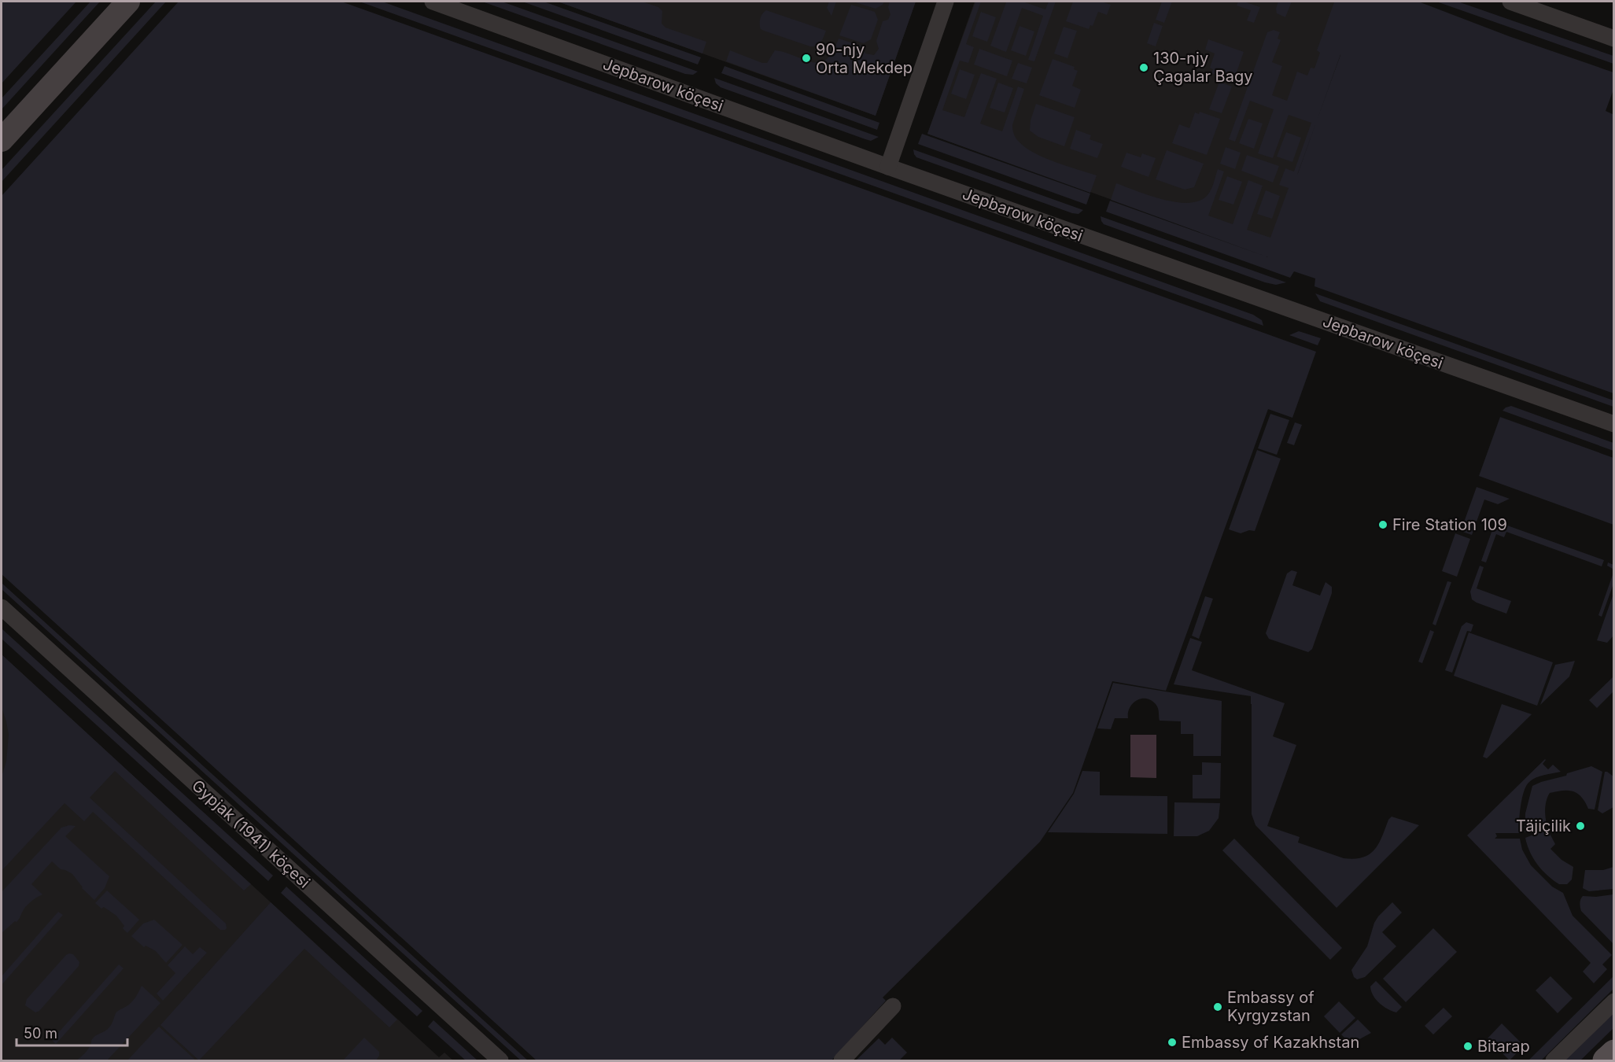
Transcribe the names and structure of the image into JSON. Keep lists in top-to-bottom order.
{
  "streets": {
    "street": ["Jepbarow köçesi", "Gypjak (1941) köçesi"]
  },
  "places": [
    "90-njy Orta Mekdep",
    "130-njy Çagalar Bagy",
    "Fire Station 109",
    "Täjiçilik",
    "Embassy of Kyrgyzstan",
    "Embassy of Kazakhstan",
    "Bitarap"
  ],
  "scale_bar": "50 m"
}
